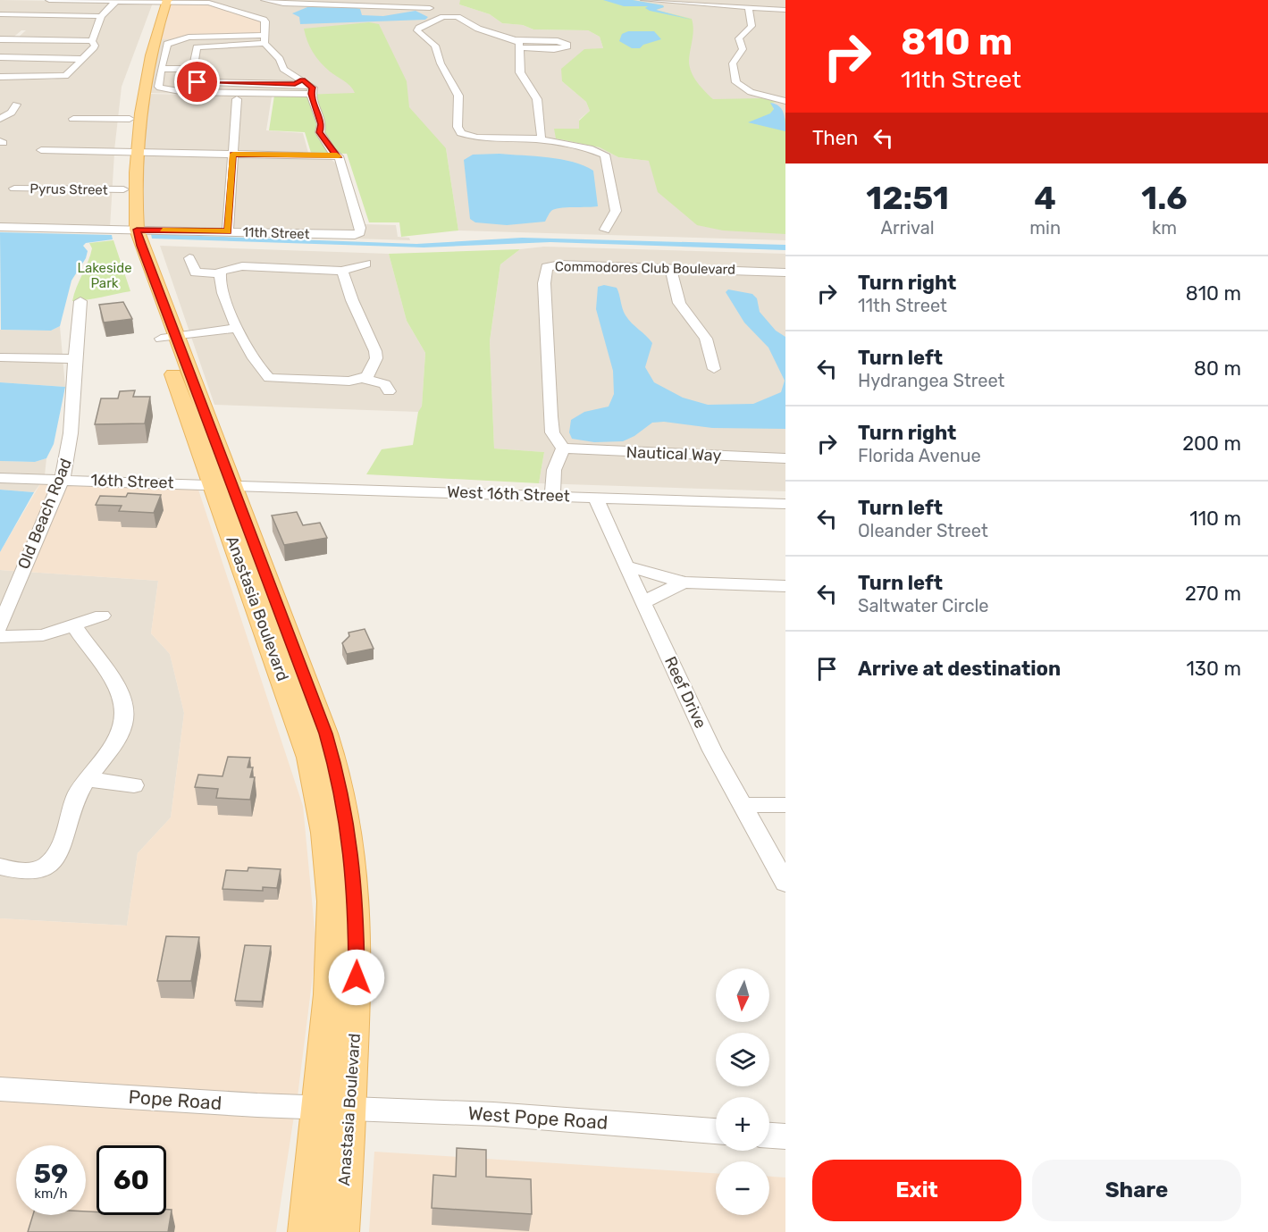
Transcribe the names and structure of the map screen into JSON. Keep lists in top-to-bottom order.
{
  "streets": {
    "main road": ["Anastasia Boulevard"],
    "street": [
      "Pyrus Street",
      "11th Street",
      "Commodores Club Boulevard",
      "Nautical Way",
      "16th Street",
      "West 16th Street",
      "Old Beach Road",
      "Reef Drive",
      "Pope Road",
      "West Pope Road"
    ]
  },
  "crossings": [
    ["Pyrus Street", "Anastasia Boulevard"],
    ["11th Street", "Anastasia Boulevard"],
    ["Commodores Club Boulevard", "Nautical Way"],
    ["16th Street", "West 16th Street"],
    ["16th Street", "Old Beach Road"],
    ["16th Street", "Anastasia Boulevard"],
    ["West 16th Street", "Anastasia Boulevard"],
    ["West 16th Street", "Reef Drive"],
    ["Anastasia Boulevard", "Pope Road"],
    ["Anastasia Boulevard", "West Pope Road"],
    ["Pope Road", "West Pope Road"]
  ],
  "parks": ["Lakeside Park"],
  "north": "bottom",
  "page": {
    "turn": ["810 m", "11th Street"],
    "then": "Then",
    "eta": [
      "12:51",
      "Arrival",
      "4",
      "min",
      "1.6",
      "km"
    ],
    "list": [
      {
        "name": "Turn right",
        "note": "11th Street",
        "value": "810 m"
      },
      {
        "name": "Turn left",
        "note": "Hydrangea Street",
        "value": "80 m"
      },
      {
        "name": "Turn right",
        "note": "Florida Avenue",
        "value": "200 m"
      },
      {
        "name": "Turn left",
        "note": "Oleander Street",
        "value": "110 m"
      },
      {
        "name": "Turn left",
        "note": "Saltwater Circle",
        "value": "270 m"
      },
      {
        "name": "Arrive at destination",
        "value": "130 m"
      }
    ],
    "map_buttons": ["+", "−"],
    "speed": "59 km/h",
    "limit": "60",
    "buttons": ["Exit", "Share"]
  }
}
